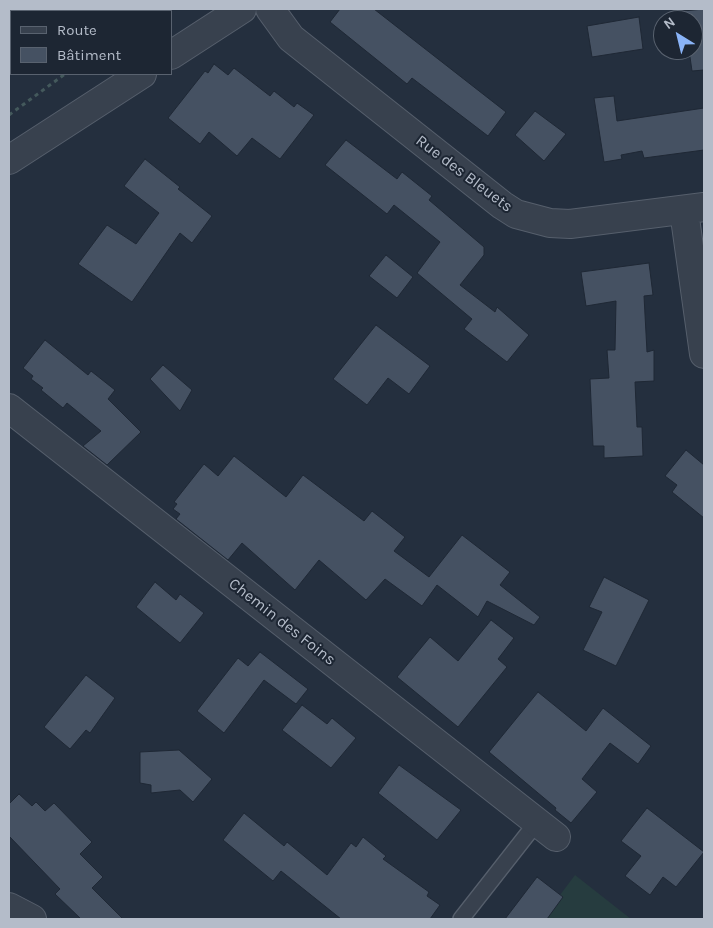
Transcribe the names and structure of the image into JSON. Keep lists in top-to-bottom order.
{
  "streets": {
    "street": ["Rue des Bleuets", "Chemin des Foins"]
  },
  "legend": ["Route", "Bâtiment"],
  "north": "top left"
}
